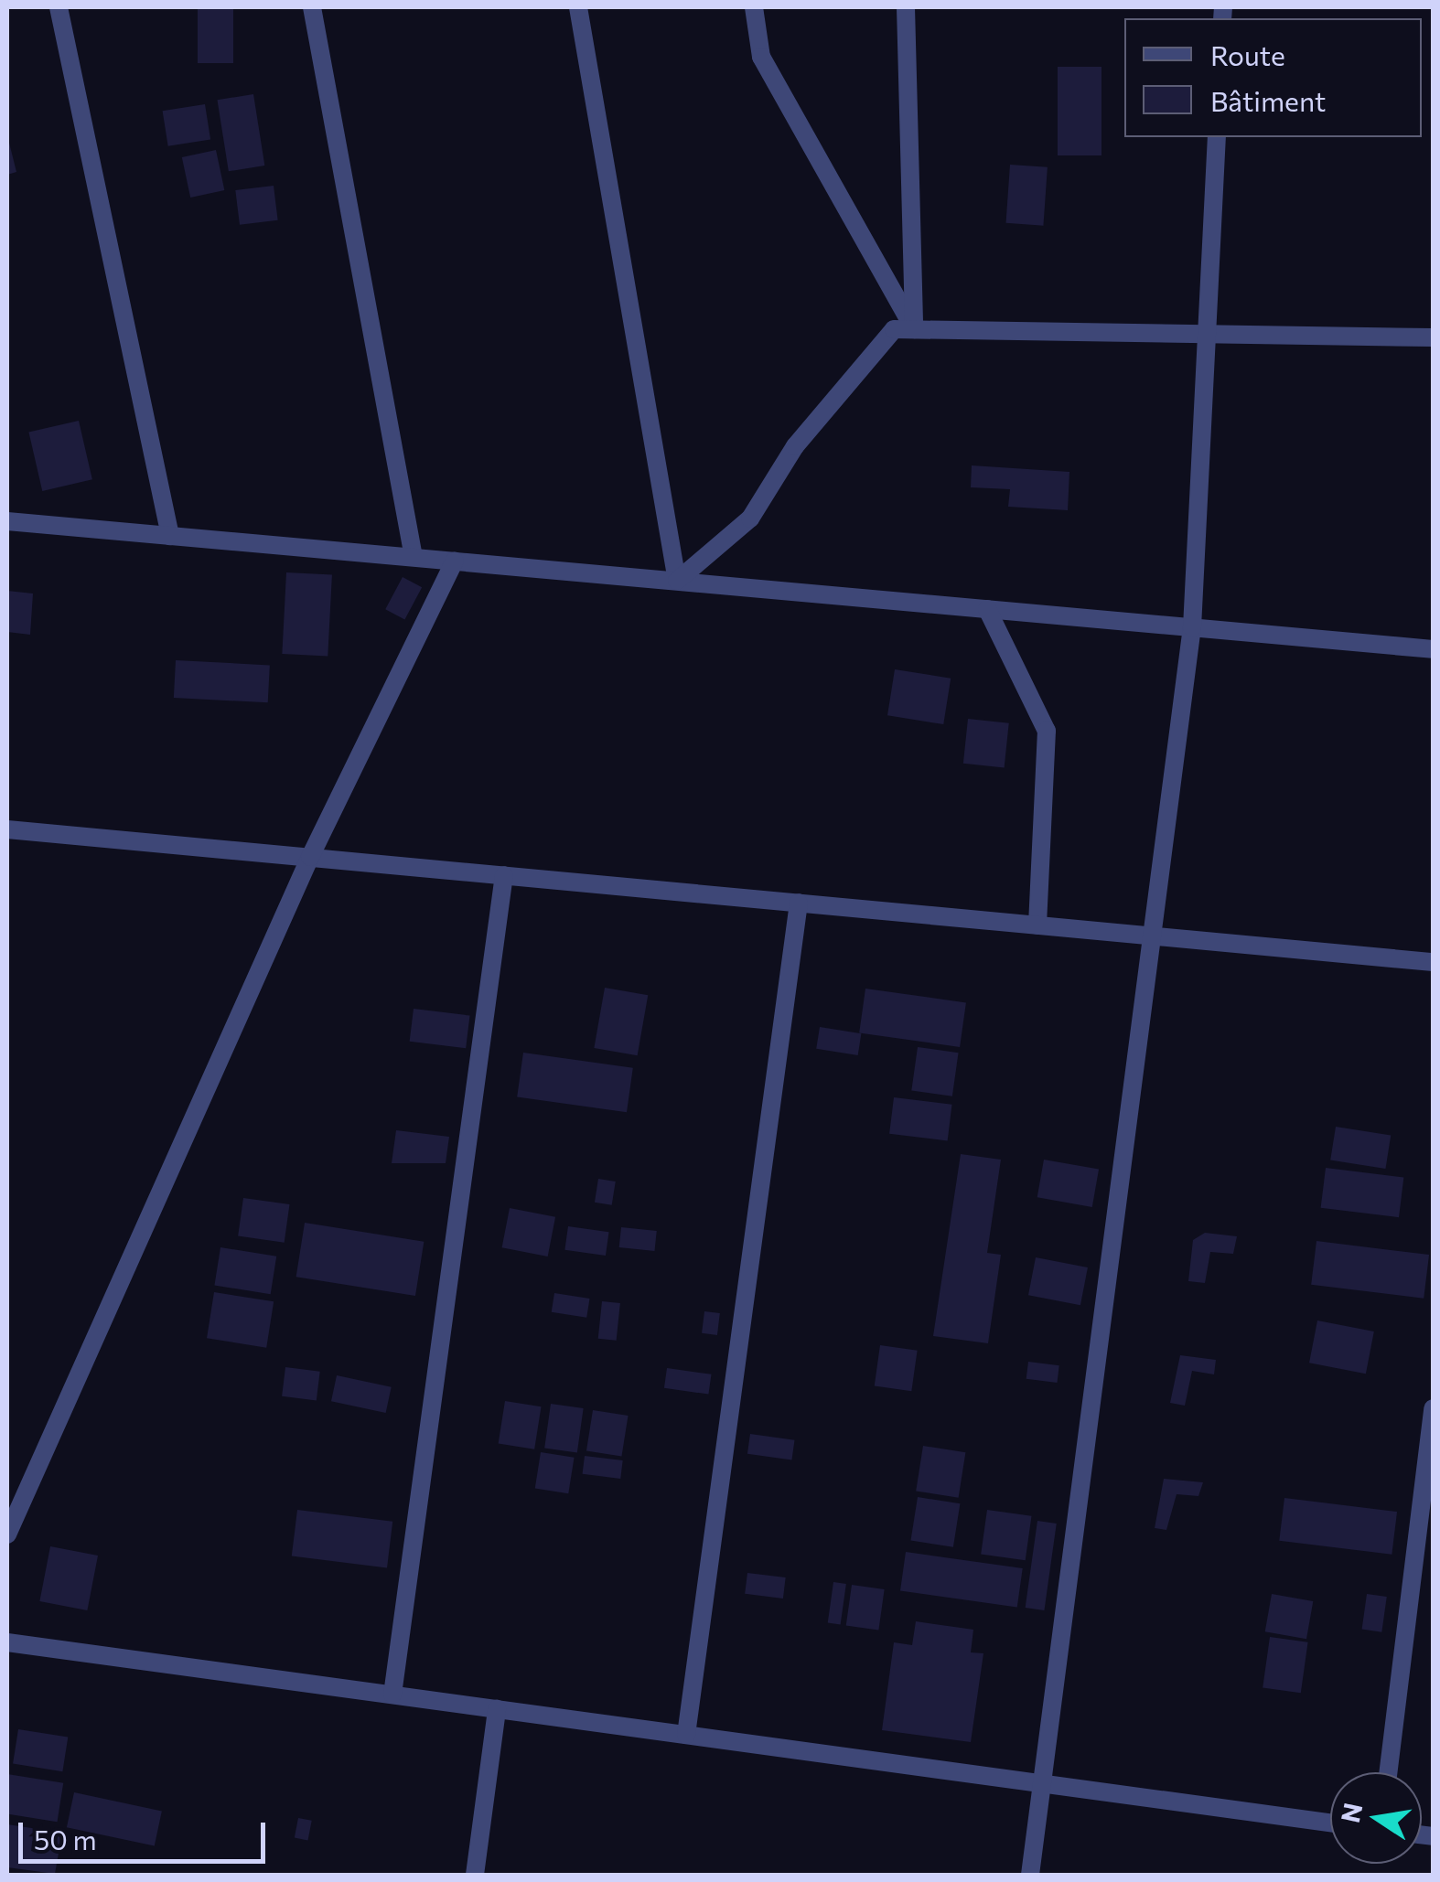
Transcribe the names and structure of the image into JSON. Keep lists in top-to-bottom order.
{
  "legend": ["Route", "Bâtiment"],
  "scale_bar": "50 m",
  "north": "left"
}
